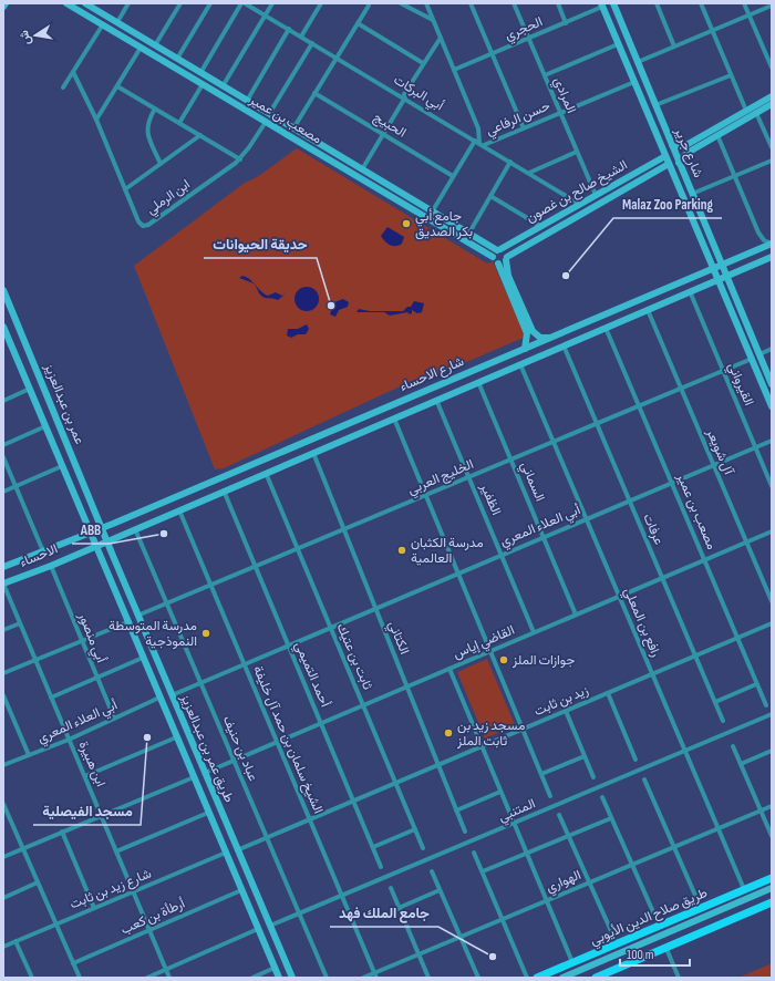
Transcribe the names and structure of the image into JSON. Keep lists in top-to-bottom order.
{
  "streets": {
    "main road": [
      "مصعب بن عمير",
      "شارع جرير",
      "الشيخ صالح بن غصون",
      "شارع الاحساء",
      "عمر بن عبدالعزيز",
      "الاحساء",
      "طريق عمر بن عبدالعزيز",
      "طريق صلاح الدين الأيوبي"
    ],
    "street": [
      "الحجري",
      "أبي البركات",
      "المرادي",
      "حسن الرفاعي",
      "الحبيج",
      "ابن الرملي",
      "القيرواني",
      "آل شويعر",
      "الخليج العربي",
      "السماني",
      "الظفير",
      "أبي العلاء المعري",
      "عرفات",
      "رافع بن المعلي",
      "أبي منصور",
      "الكتاني",
      "القاضي إياس",
      "ثابت بن عتيك",
      "أحمد التميمي",
      "زيد بن ثابت",
      "الشيخ سلمان بن حمد آل خليفة",
      "عباد بن حنيف",
      "ابن هبيرة",
      "المتنبي",
      "الهواري",
      "شارع زيد بن ثابت",
      "أرطأة بن كعب"
    ]
  },
  "crossings": [
    ["الحجري", "المرادي"],
    ["الحجري", "شارع جرير"],
    ["أبي البركات", "حسن الرفاعي"],
    ["أبي البركات", "الشيخ صالح بن غصون"],
    ["المرادي", "حسن الرفاعي"],
    ["المرادي", "الشيخ صالح بن غصون"],
    ["حسن الرفاعي", "شارع جرير"],
    ["مصعب بن عمير", "الشيخ صالح بن غصون"],
    ["مصعب بن عمير", "ابن الرملي"],
    ["مصعب بن عمير", "شارع الاحساء"],
    ["مصعب بن عمير", "الخليج العربي"],
    ["مصعب بن عمير", "أبي العلاء المعري"],
    ["مصعب بن عمير", "القاضي إياس"],
    ["مصعب بن عمير", "زيد بن ثابت"],
    ["شارع جرير", "الشيخ صالح بن غصون"],
    ["شارع جرير", "شارع الاحساء"],
    ["شارع جرير", "الخليج العربي"],
    ["شارع الاحساء", "القيرواني"],
    ["شارع الاحساء", "عمر بن عبدالعزيز"],
    ["شارع الاحساء", "آل شويعر"],
    ["شارع الاحساء", "السماني"],
    ["شارع الاحساء", "الظفير"],
    ["شارع الاحساء", "عرفات"],
    ["شارع الاحساء", "الاحساء"],
    ["شارع الاحساء", "رافع بن المعلي"],
    ["شارع الاحساء", "الكتاني"],
    ["شارع الاحساء", "ثابت بن عتيك"],
    ["شارع الاحساء", "أحمد التميمي"],
    ["شارع الاحساء", "الشيخ سلمان بن حمد آل خليفة"],
    ["شارع الاحساء", "طريق عمر بن عبدالعزيز"],
    ["شارع الاحساء", "عباد بن حنيف"],
    ["القيرواني", "الخليج العربي"],
    ["القيرواني", "أبي العلاء المعري"],
    ["عمر بن عبدالعزيز", "الاحساء"],
    ["عمر بن عبدالعزيز", "طريق عمر بن عبدالعزيز"],
    ["آل شويعر", "الخليج العربي"],
    ["آل شويعر", "أبي العلاء المعري"],
    ["آل شويعر", "القاضي إياس"],
    ["الخليج العربي", "السماني"],
    ["الخليج العربي", "الظفير"],
    ["الخليج العربي", "عرفات"],
    ["الخليج العربي", "رافع بن المعلي"],
    ["الخليج العربي", "الكتاني"],
    ["الخليج العربي", "ثابت بن عتيك"],
    ["الخليج العربي", "أحمد التميمي"],
    ["الخليج العربي", "الشيخ سلمان بن حمد آل خليفة"],
    ["الخليج العربي", "طريق عمر بن عبدالعزيز"],
    ["الخليج العربي", "عباد بن حنيف"],
    ["السماني", "أبي العلاء المعري"],
    ["السماني", "القاضي إياس"],
    ["الظفير", "أبي العلاء المعري"],
    ["الظفير", "القاضي إياس"],
    ["أبي العلاء المعري", "عرفات"],
    ["أبي العلاء المعري", "رافع بن المعلي"],
    ["أبي العلاء المعري", "أبي منصور"],
    ["أبي العلاء المعري", "الكتاني"],
    ["أبي العلاء المعري", "ثابت بن عتيك"],
    ["أبي العلاء المعري", "أحمد التميمي"],
    ["أبي العلاء المعري", "الشيخ سلمان بن حمد آل خليفة"],
    ["أبي العلاء المعري", "طريق عمر بن عبدالعزيز"],
    ["أبي العلاء المعري", "عباد بن حنيف"],
    ["أبي العلاء المعري", "ابن هبيرة"],
    ["عرفات", "القاضي إياس"],
    ["عرفات", "زيد بن ثابت"],
    ["الاحساء", "أبي منصور"],
    ["الاحساء", "طريق عمر بن عبدالعزيز"],
    ["الاحساء", "ابن هبيرة"],
    ["رافع بن المعلي", "القاضي إياس"],
    ["رافع بن المعلي", "زيد بن ثابت"],
    ["رافع بن المعلي", "المتنبي"],
    ["رافع بن المعلي", "الهواري"],
    ["رافع بن المعلي", "طريق صلاح الدين الأيوبي"],
    ["الكتاني", "القاضي إياس"],
    ["الكتاني", "زيد بن ثابت"],
    ["القاضي إياس", "ثابت بن عتيك"],
    ["القاضي إياس", "أحمد التميمي"],
    ["القاضي إياس", "الشيخ سلمان بن حمد آل خليفة"],
    ["القاضي إياس", "طريق عمر بن عبدالعزيز"],
    ["القاضي إياس", "عباد بن حنيف"],
    ["ثابت بن عتيك", "زيد بن ثابت"],
    ["أحمد التميمي", "زيد بن ثابت"],
    ["زيد بن ثابت", "الشيخ سلمان بن حمد آل خليفة"],
    ["زيد بن ثابت", "طريق عمر بن عبدالعزيز"],
    ["زيد بن ثابت", "عباد بن حنيف"],
    ["الشيخ سلمان بن حمد آل خليفة", "المتنبي"],
    ["الشيخ سلمان بن حمد آل خليفة", "الهواري"],
    ["طريق عمر بن عبدالعزيز", "المتنبي"],
    ["طريق عمر بن عبدالعزيز", "شارع زيد بن ثابت"],
    ["طريق عمر بن عبدالعزيز", "أرطأة بن كعب"],
    ["عباد بن حنيف", "المتنبي"],
    ["ابن هبيرة", "شارع زيد بن ثابت"],
    ["ابن هبيرة", "أرطأة بن كعب"]
  ],
  "places": [
    "جامع أبي بكر الصديق",
    "Malaz Zoo Parking",
    "حديقة الحيوانات",
    "ABB",
    "مدرسة الكثبان العالمية",
    "مدرسة المتوسطة النموذجية",
    "جوازات الملز",
    "مسجد زيد بن ثابت الملز",
    "مسجد الفيصلية",
    "جامع الملك فهد"
  ],
  "scale_bar": "100 m",
  "north": "left"
}
